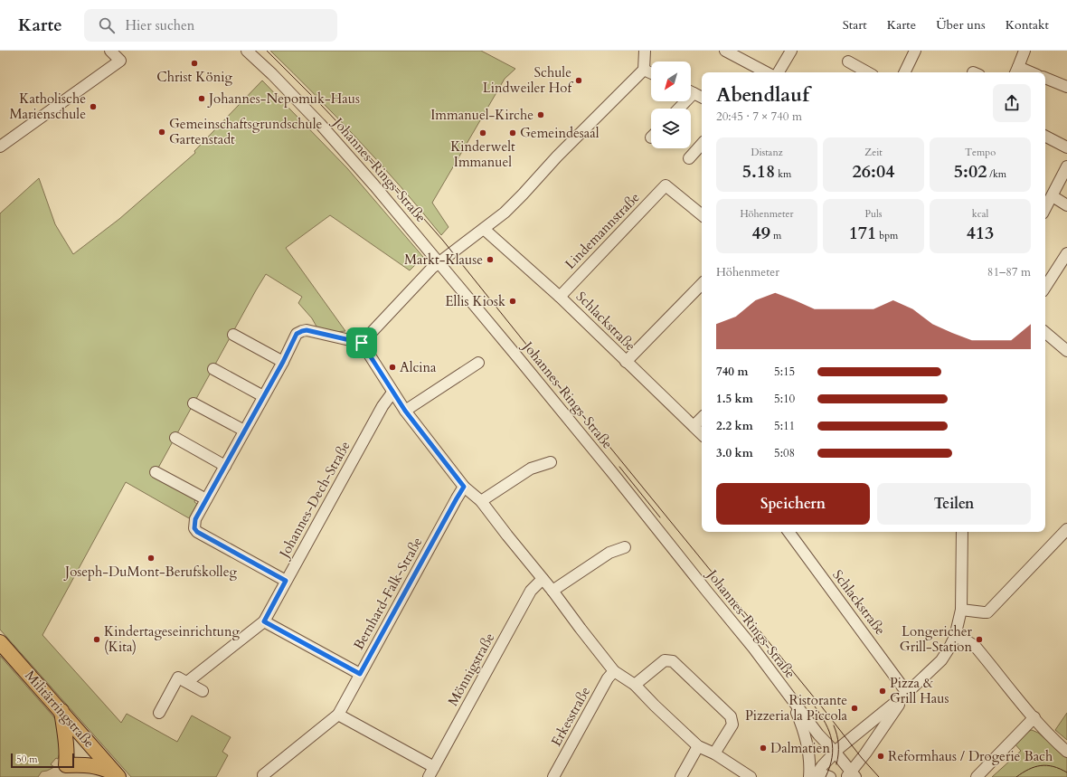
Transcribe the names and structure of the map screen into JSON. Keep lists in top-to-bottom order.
{
  "streets": {
    "main road": ["Militärringstraße"],
    "street": [
      "Johannes-Rings-Straße",
      "Lindemannstraße",
      "Schlackstraße",
      "Johannes-Dech-Straße",
      "Bernhard-Falk-Straße",
      "Mönnigstraße",
      "Erkesstraße"
    ]
  },
  "crossings": [
    ["Lindemannstraße", "Schlackstraße"]
  ],
  "places": [
    "Christ König",
    "Schule Lindweiler Hof",
    "Johannes-Nepomuk-Haus",
    "Katholische Marienschule",
    "Immanuel-Kirche",
    "Gemeinschaftsgrundschule Gartenstadt",
    "Kinderwelt Immanuel",
    "Gemeindesaal",
    "Markt-Klause",
    "Ellis Kiosk",
    "Alcina",
    "Joseph-DuMont-Berufskolleg",
    "Kindertageseinrichtung (Kita)",
    "Longericher Grill-Station",
    "Pizza & Grill Haus",
    "Ristorante Pizzeria la Piccola",
    "Dalmatien",
    "Reformhaus / Drogerie Bach"
  ],
  "scale_bar": "50 m",
  "north": "bottom left",
  "page": {
    "header": "Karte",
    "search": "Hier suchen",
    "nav": [
      "Start",
      "Karte",
      "Über uns",
      "Kontakt"
    ],
    "heading": ["Abendlauf", "20:45 · 7 × 740 m"],
    "stats": [
      ["Distanz", "5.18 km"],
      ["Zeit", "26:04"],
      ["Tempo", "5:02 /km"],
      ["Höhenmeter", "49 m"],
      ["Puls", "171 bpm"],
      ["kcal", "413"]
    ],
    "chart": ["Höhenmeter", "81–87 m"],
    "list": [
      {
        "name": "740 m",
        "note": "5:15"
      },
      {
        "name": "1.5 km",
        "note": "5:10"
      },
      {
        "name": "2.2 km",
        "note": "5:11"
      },
      {
        "name": "3.0 km",
        "note": "5:08"
      }
    ],
    "buttons": ["Speichern", "Teilen"],
    "scale": "50 m"
  }
}
